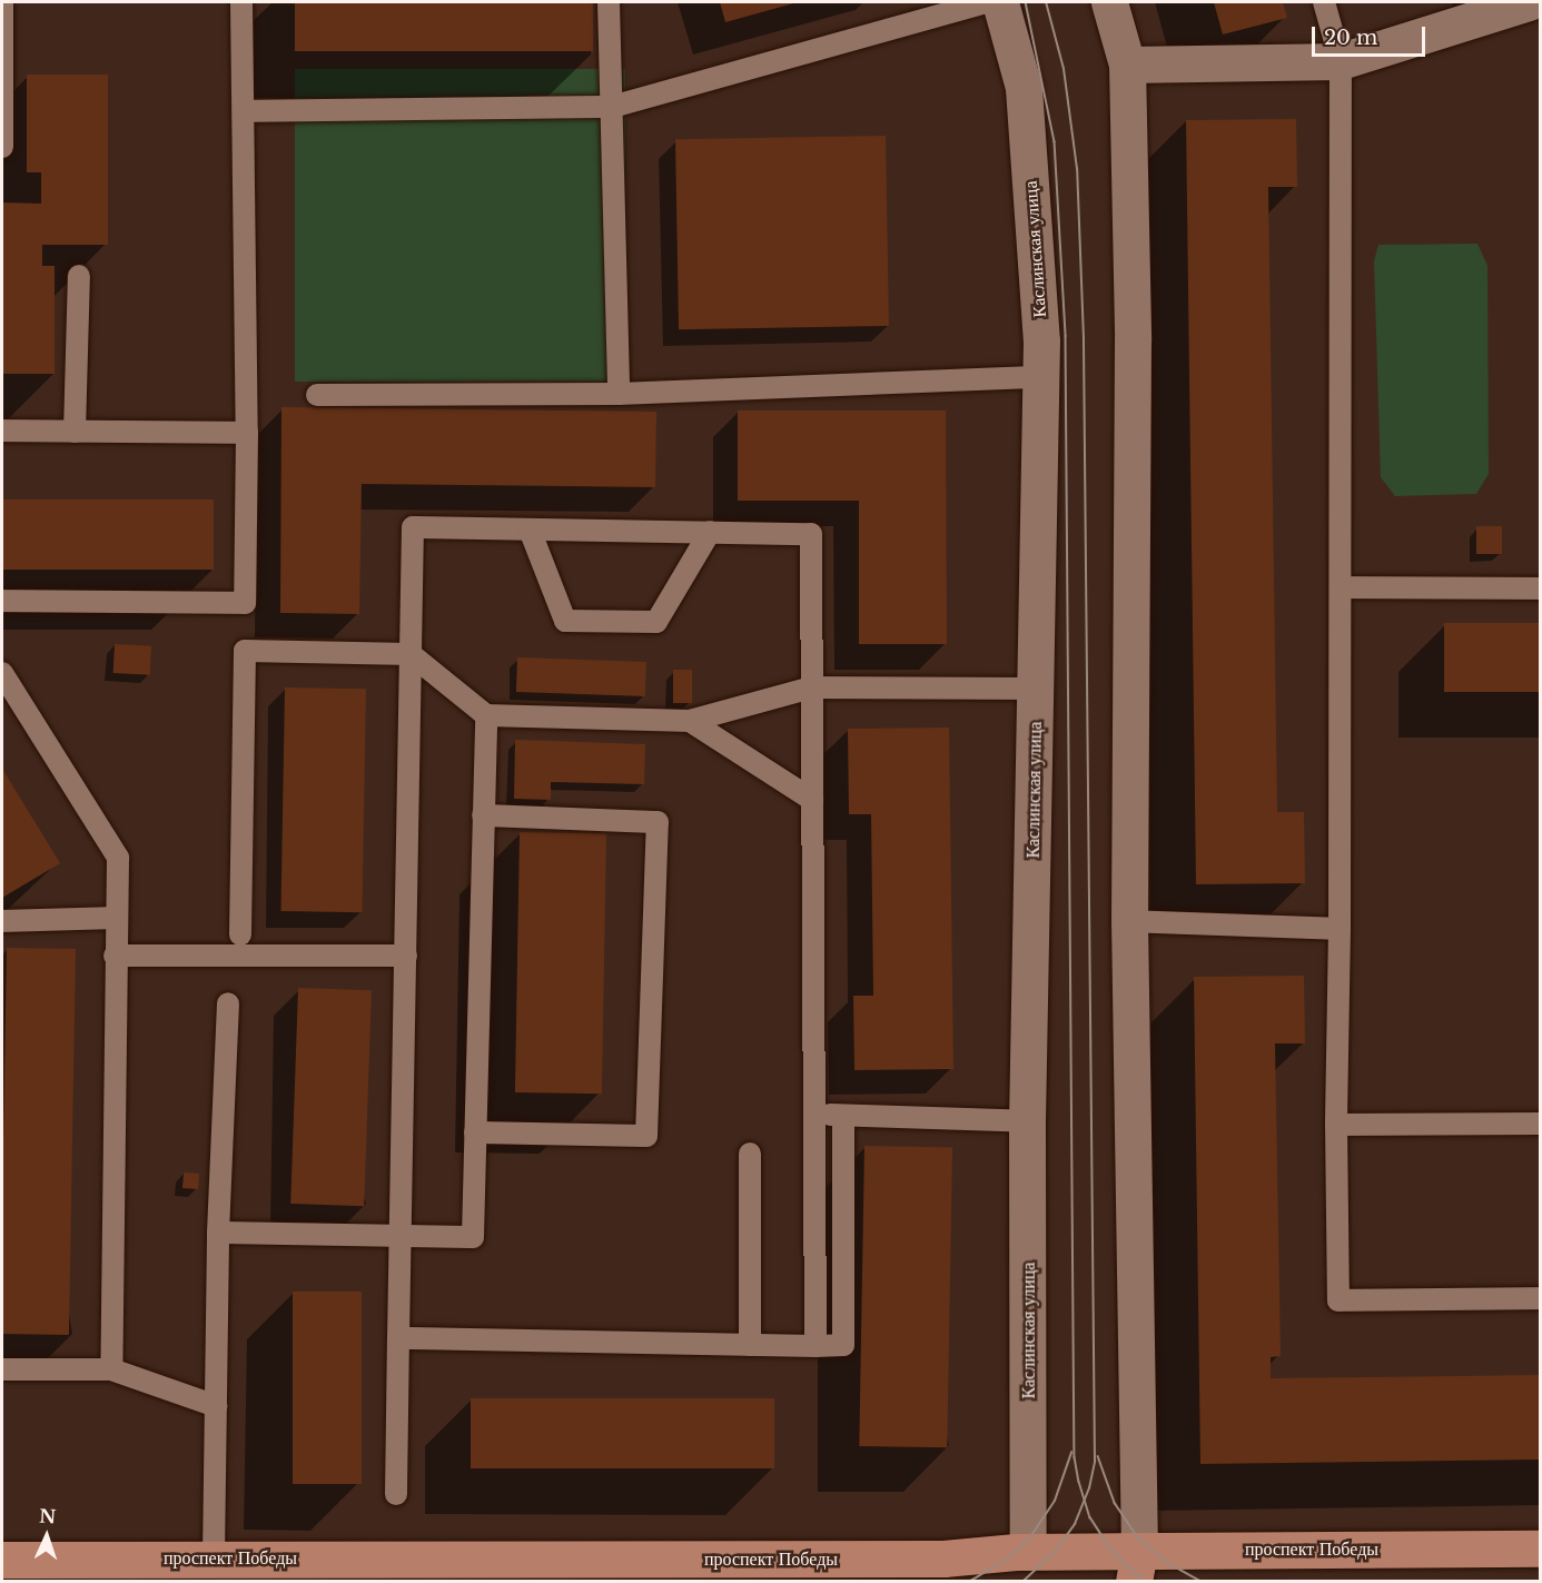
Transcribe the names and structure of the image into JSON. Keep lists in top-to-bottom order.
{
  "streets": {
    "main road": ["Каслинская улица", "проспект Победы"]
  },
  "crossings": [
    ["Каслинская улица", "проспект Победы"]
  ],
  "scale_bar": "20 m",
  "north": "top"
}
